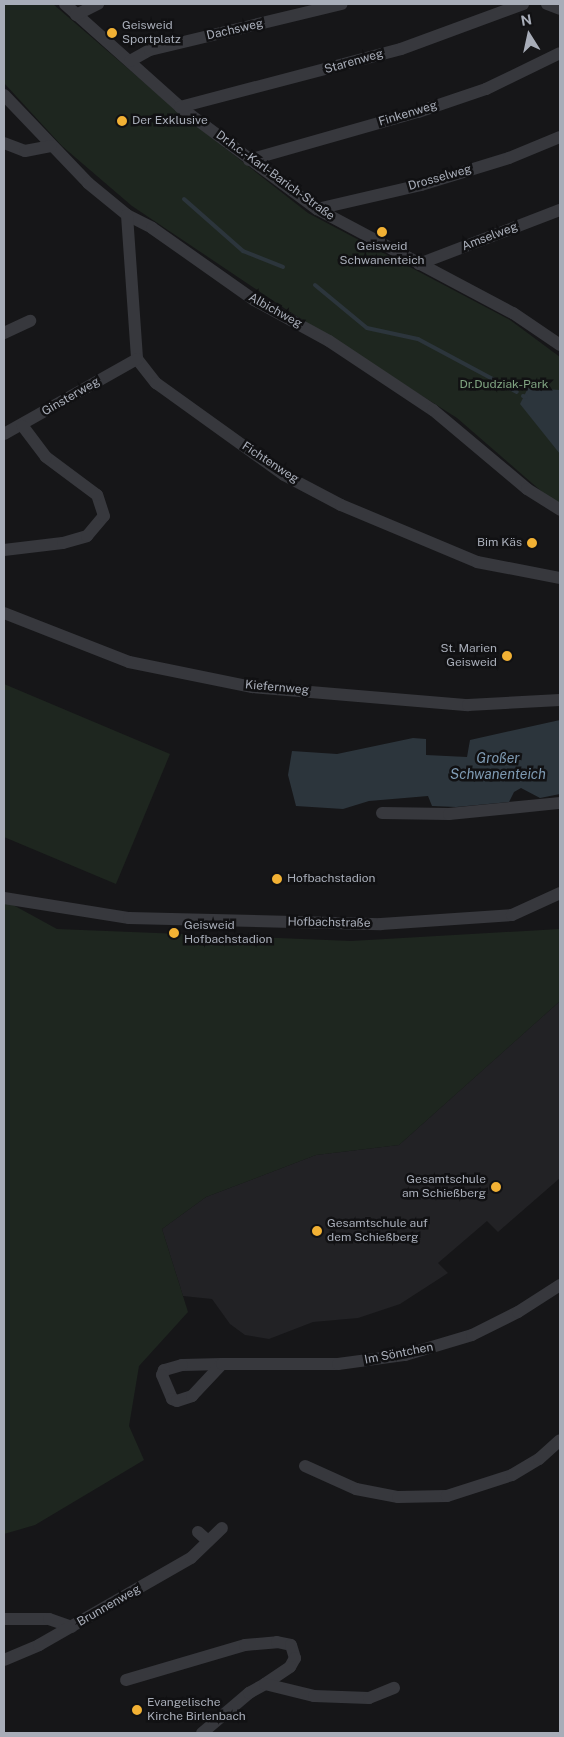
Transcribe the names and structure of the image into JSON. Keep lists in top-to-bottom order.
{
  "streets": {
    "street": [
      "Dachsweg",
      "Starenweg",
      "Finkenweg",
      "Dr.h.c.-Karl-Barich-Straße",
      "Drosselweg",
      "Amselweg",
      "Albichweg",
      "Ginsterweg",
      "Fichtenweg",
      "Kiefernweg",
      "Hofbachstraße",
      "Im Söntchen",
      "Brunnenweg"
    ]
  },
  "crossings": [
    ["Dachsweg", "Dr.h.c.-Karl-Barich-Straße"],
    ["Starenweg", "Dr.h.c.-Karl-Barich-Straße"],
    ["Finkenweg", "Dr.h.c.-Karl-Barich-Straße"],
    ["Dr.h.c.-Karl-Barich-Straße", "Drosselweg"],
    ["Dr.h.c.-Karl-Barich-Straße", "Amselweg"],
    ["Ginsterweg", "Fichtenweg"]
  ],
  "water": ["Großer Schwanenteich"],
  "parks": ["Dr.Dudziak-Park"],
  "places": [
    "Geisweid Sportplatz",
    "Der Exklusive",
    "Geisweid Schwanenteich",
    "Bim Käs",
    "St. Marien Geisweid",
    "Hofbachstadion",
    "Geisweid Hofbachstadion",
    "Gesamtschule am Schießberg",
    "Gesamtschule auf dem Schießberg",
    "Evangelische Kirche Birlenbach"
  ],
  "north": "top"
}
